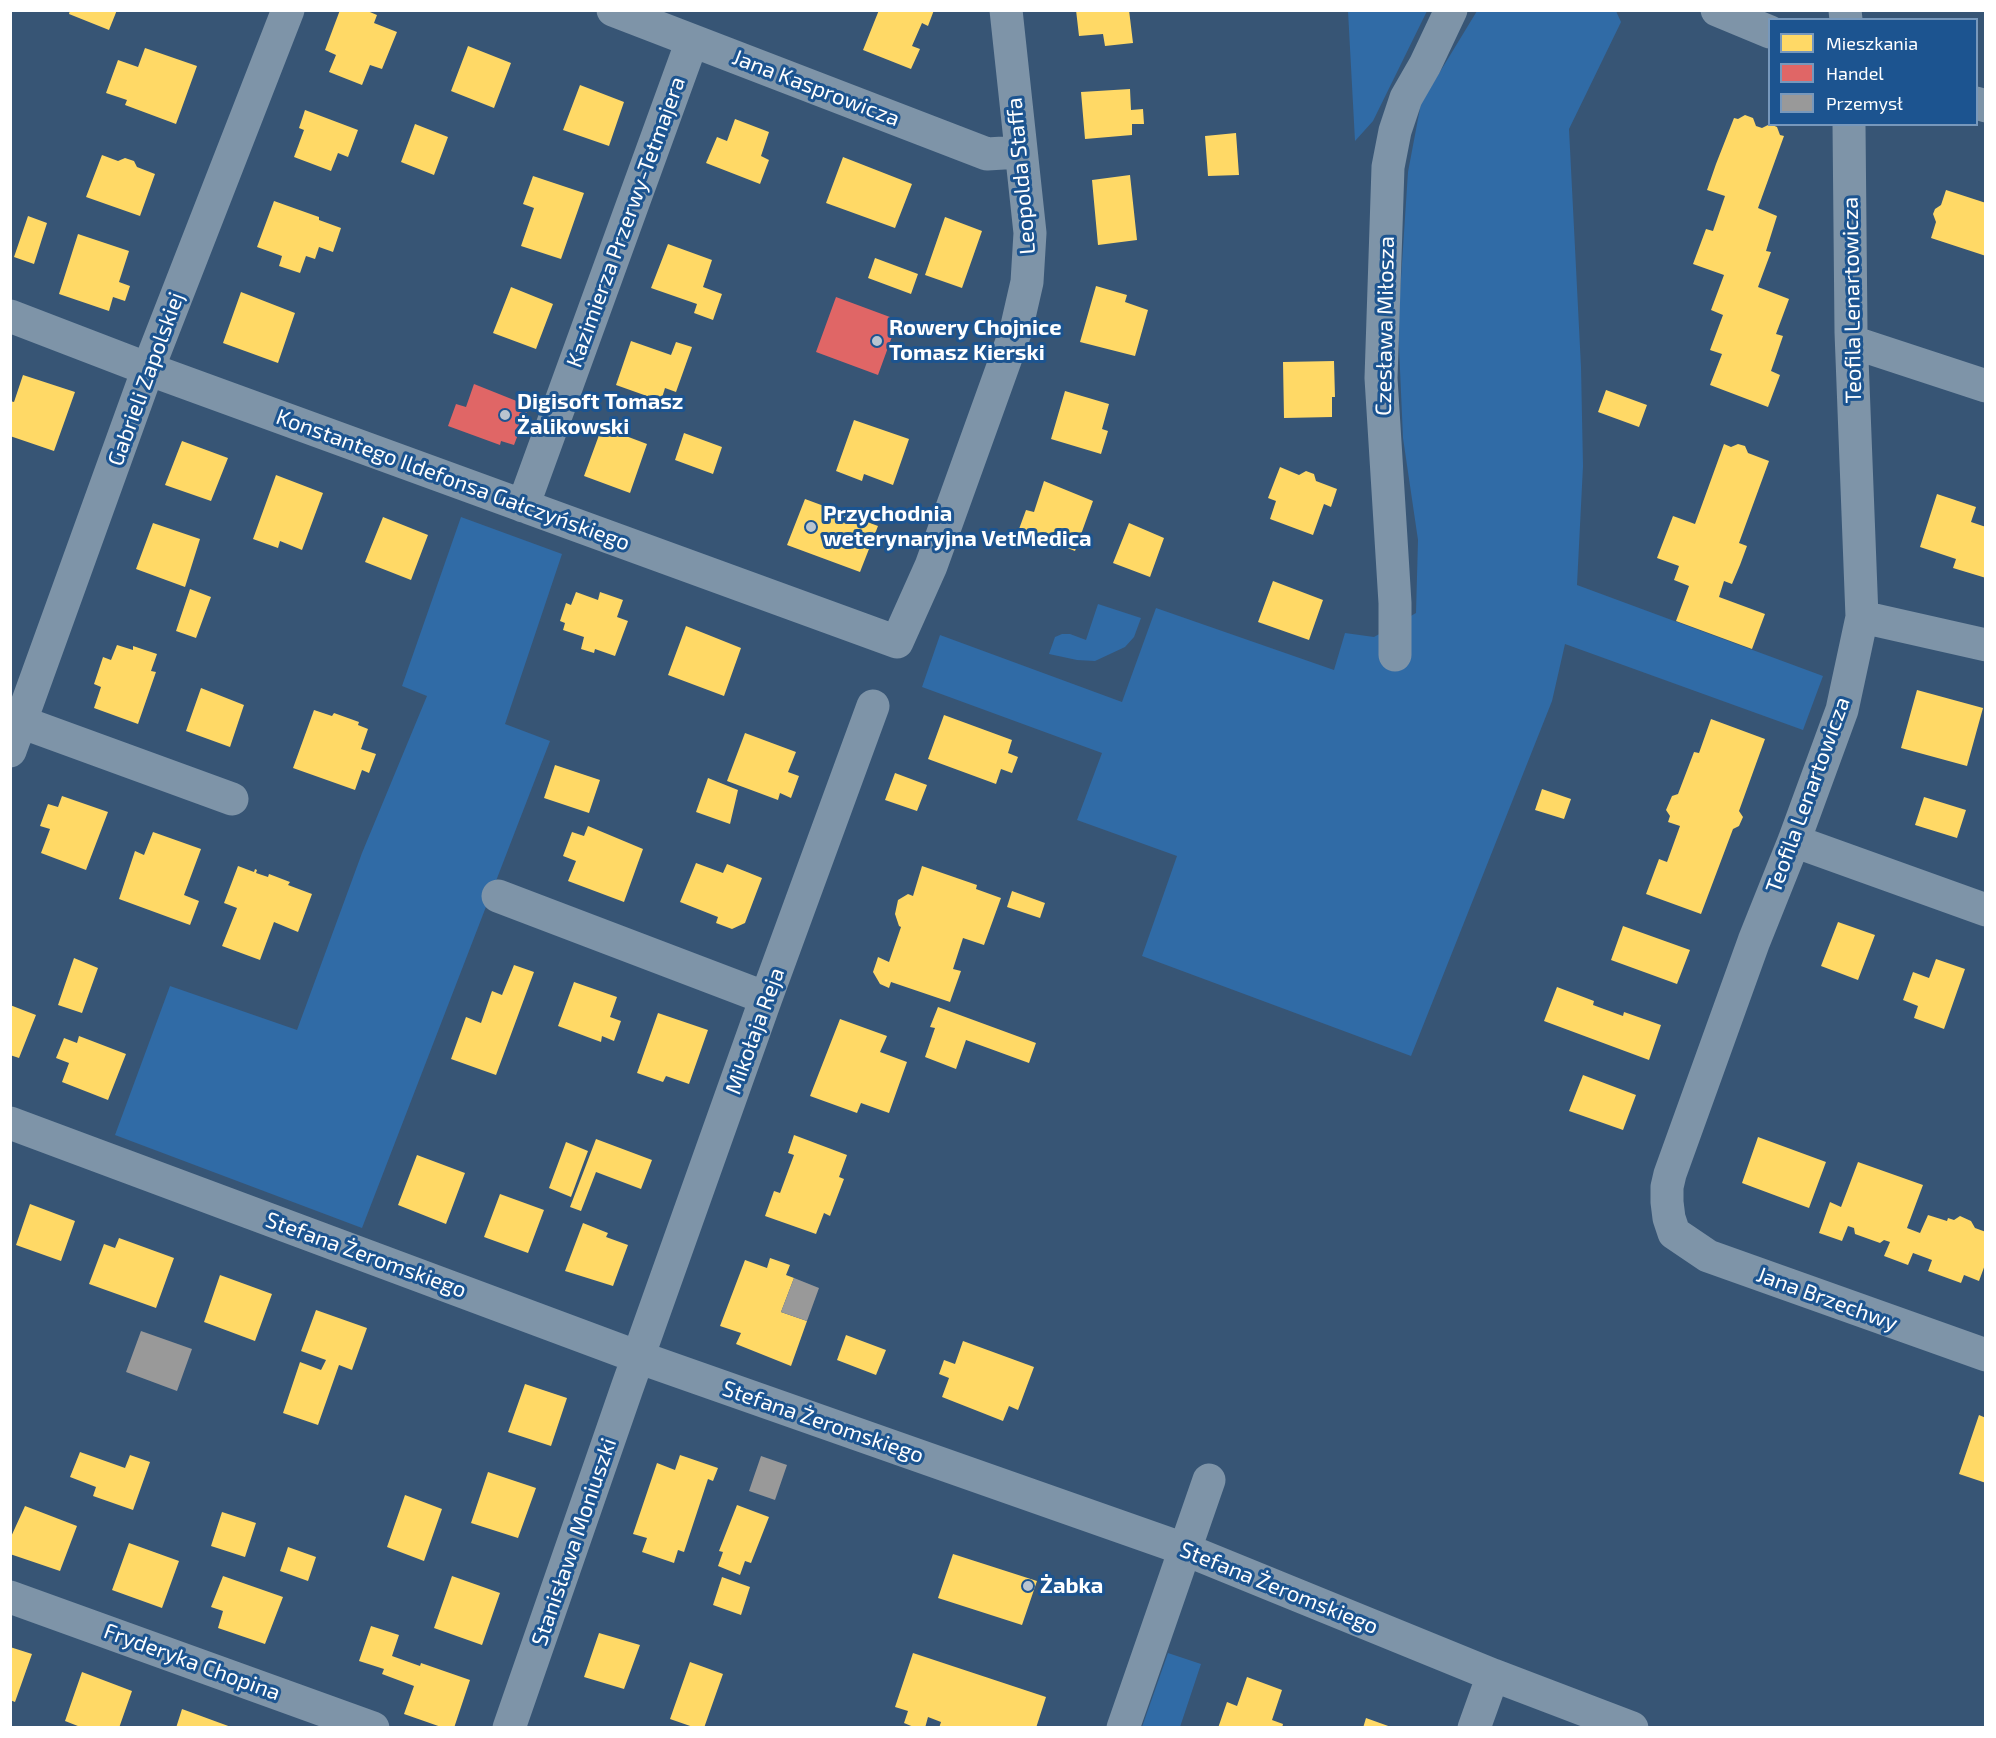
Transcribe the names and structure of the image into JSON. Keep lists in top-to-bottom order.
{
  "streets": {
    "street": [
      "Jana Kasprowicza",
      "Leopolda Staffa",
      "Kazimierza Przerwy-Tetmajera",
      "Teofila Lenartowicza",
      "Czesława Miłosza",
      "Gabrieli Zapolskiej",
      "Konstantego Ildefonsa Gałczyńskiego",
      "Mikołaja Reja",
      "Stefana Żeromskiego",
      "Jana Brzechwy",
      "Stanisława Moniuszki",
      "Fryderyka Chopina"
    ]
  },
  "crossings": [
    ["Jana Kasprowicza", "Leopolda Staffa"],
    ["Jana Kasprowicza", "Kazimierza Przerwy-Tetmajera"],
    ["Leopolda Staffa", "Konstantego Ildefonsa Gałczyńskiego"],
    ["Kazimierza Przerwy-Tetmajera", "Konstantego Ildefonsa Gałczyńskiego"],
    ["Teofila Lenartowicza", "Jana Brzechwy"],
    ["Gabrieli Zapolskiej", "Konstantego Ildefonsa Gałczyńskiego"],
    ["Mikołaja Reja", "Stefana Żeromskiego"],
    ["Mikołaja Reja", "Stanisława Moniuszki"],
    ["Stefana Żeromskiego", "Stanisława Moniuszki"]
  ],
  "places": [
    "Rowery Chojnice Tomasz Kierski",
    "Digisoft Tomasz Żalikowski",
    "Przychodnia weterynaryjna VetMedica",
    "Żabka"
  ],
  "legend": ["Mieszkania", "Handel", "Przemysł"]
}
